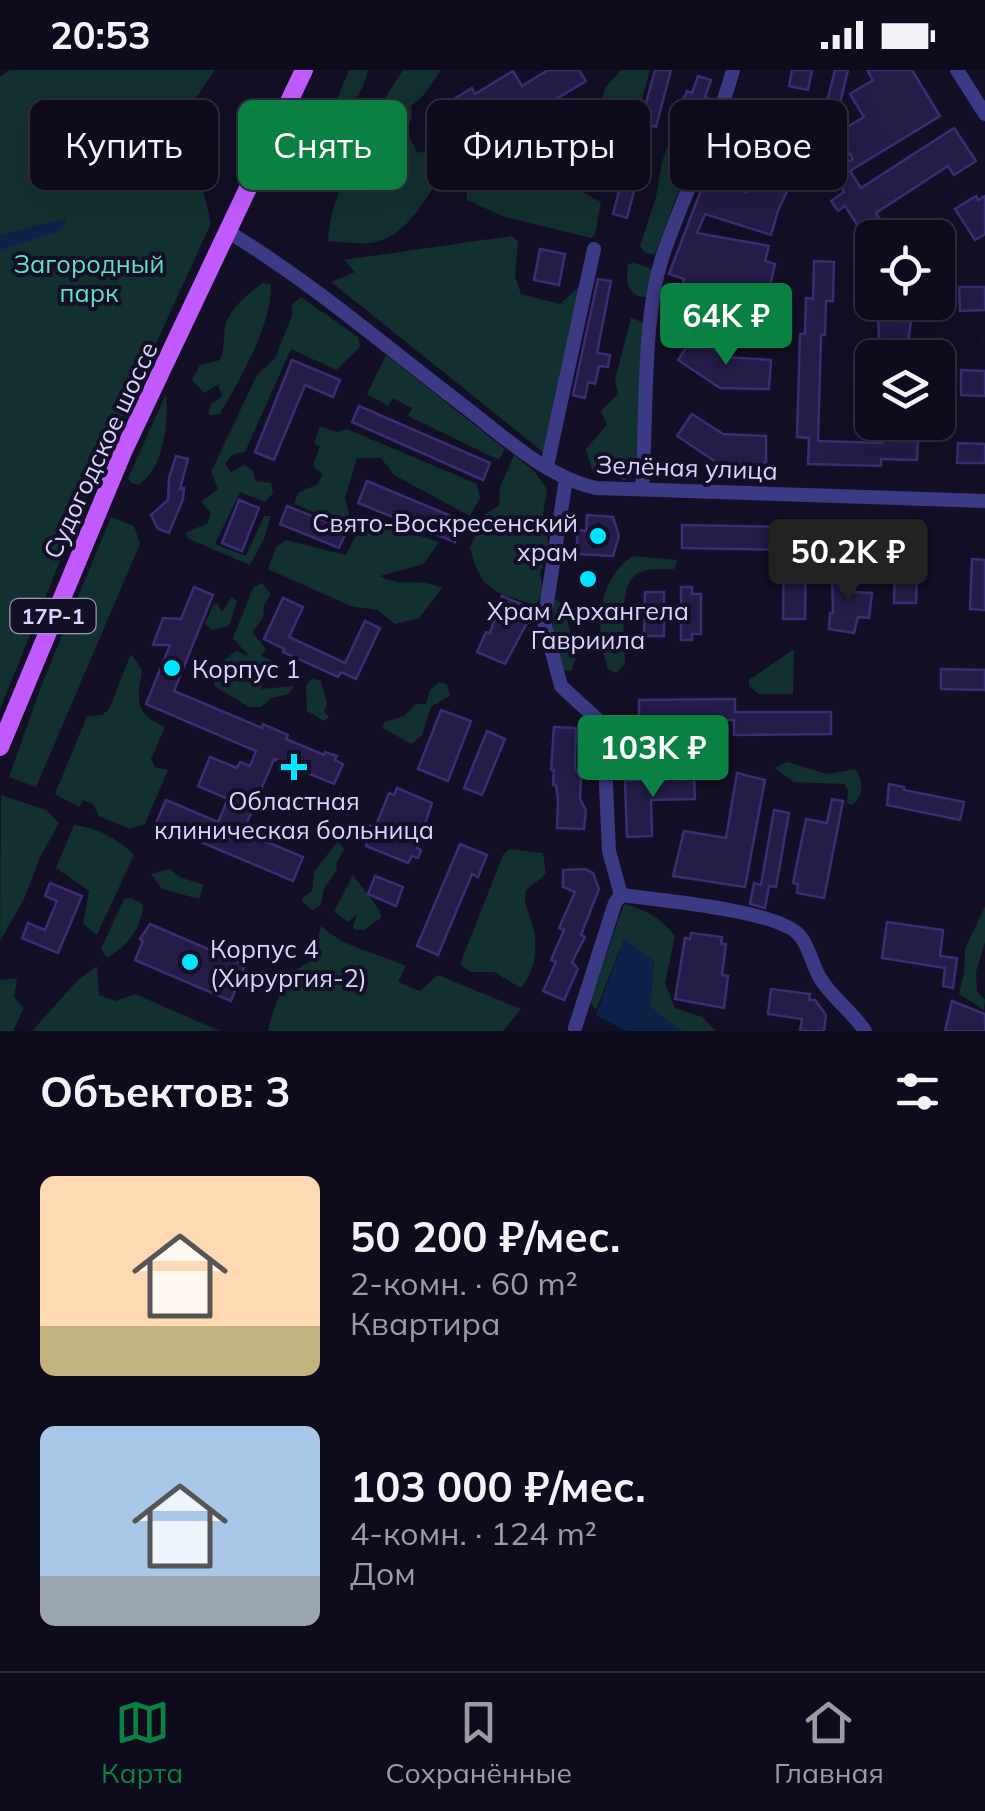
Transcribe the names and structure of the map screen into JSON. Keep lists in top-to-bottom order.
{
  "streets": {
    "main road": ["Судогодское шоссе", "17Р-1"],
    "street": ["Зелёная улица"]
  },
  "crossings": [
    ["Судогодское шоссе", "Зелёная улица"]
  ],
  "parks": ["Загородный парк"],
  "places": {
    "other": [
      "Свято-Воскресенский храм",
      "Храм Архангела Гавриила",
      "Корпус 1",
      "Корпус 4 (Хирургия-2)"
    ],
    "health": ["Областная клиническая больница"]
  },
  "page": {
    "status": "20:53",
    "chip": [
      "Купить",
      "Снять",
      "Фильтры",
      "Новое"
    ],
    "price": ["64K ₽", "50.2K ₽", "103K ₽"],
    "heading": "Объектов: 3",
    "list": [
      {
        "name": "50 200 ₽/мес.",
        "note": "2-комн. · 60 m² · Квартира"
      },
      {
        "name": "103 000 ₽/мес.",
        "note": "4-комн. · 124 m² · Дом"
      }
    ],
    "tabs": ["Карта", "Сохранённые", "Главная"]
  }
}
